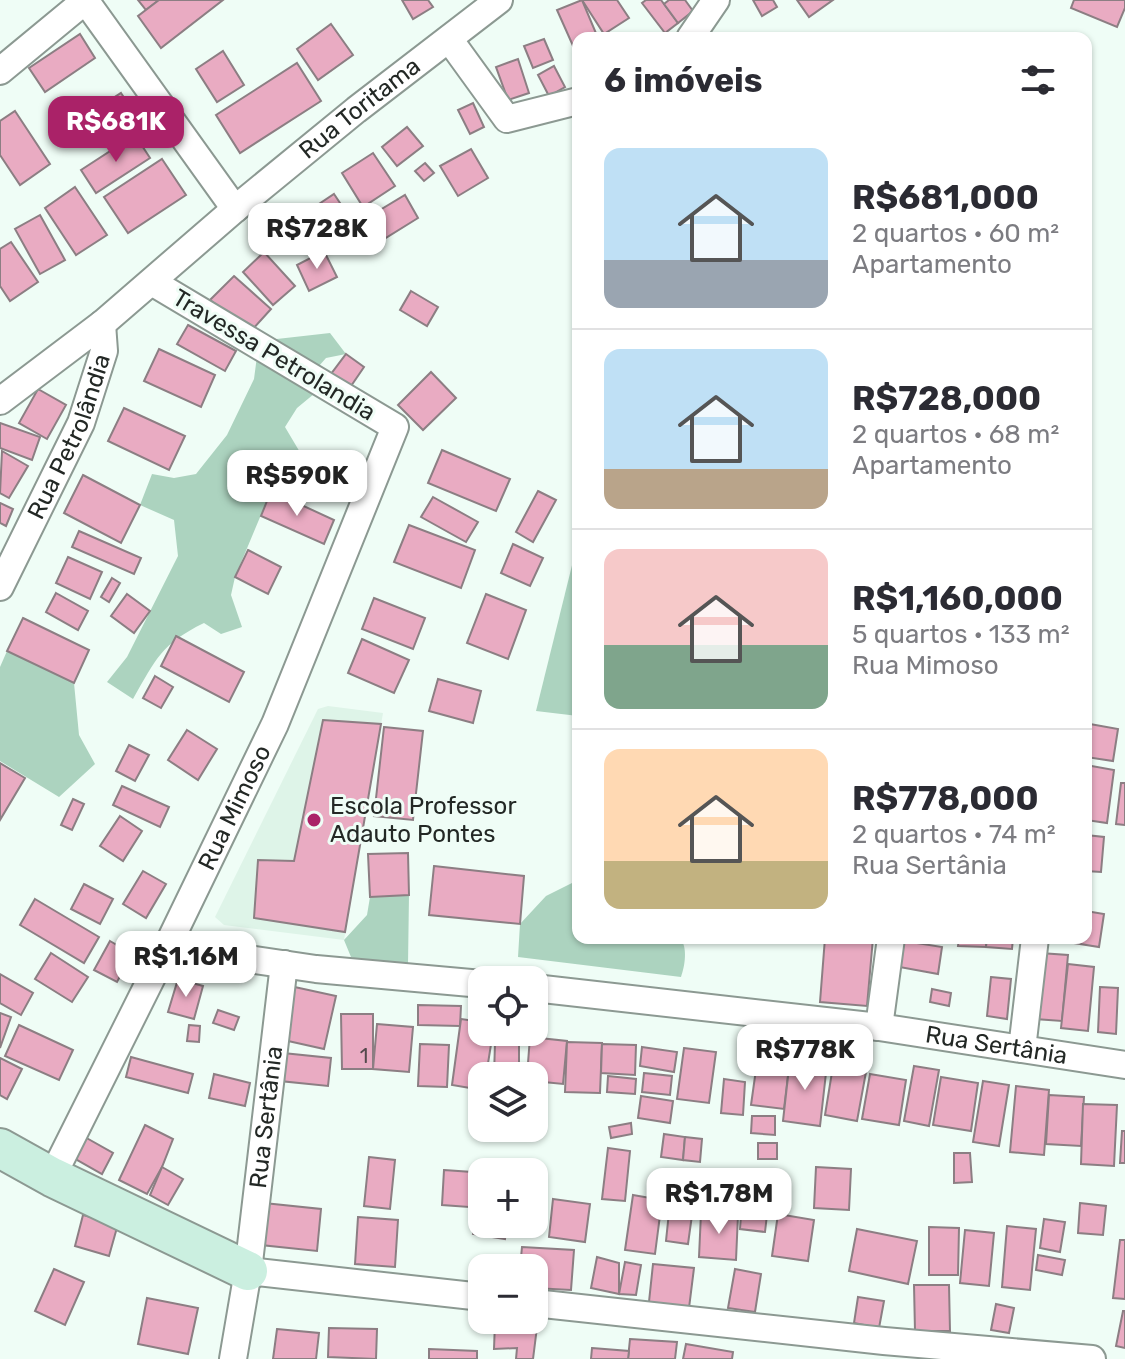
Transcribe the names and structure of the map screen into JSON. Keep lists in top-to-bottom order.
{
  "streets": {
    "street": [
      "Rua Toritama",
      "Travessa Petrolandia",
      "Rua Petrolândia",
      "Rua Mimoso",
      "Rua Sertânia"
    ]
  },
  "crossings": [
    ["Rua Toritama", "Travessa Petrolandia"],
    ["Rua Toritama", "Rua Petrolândia"],
    ["Travessa Petrolandia", "Rua Mimoso"]
  ],
  "places": ["Escola Professor Adauto Pontes"],
  "house_numbers": ["1"],
  "page": {
    "heading": "6 imóveis",
    "price": [
      "R$681K",
      "R$728K",
      "R$590K",
      "R$1.16M",
      "R$778K",
      "R$1.78M"
    ],
    "list": [
      {
        "name": "R$681,000",
        "note": "2 quartos · 60 m² · Apartamento"
      },
      {
        "name": "R$728,000",
        "note": "2 quartos · 68 m² · Apartamento"
      },
      {
        "name": "R$1,160,000",
        "note": "5 quartos · 133 m² · Rua Mimoso"
      },
      {
        "name": "R$778,000",
        "note": "2 quartos · 74 m² · Rua Sertânia"
      }
    ],
    "map_buttons": ["+", "−"]
  }
}
